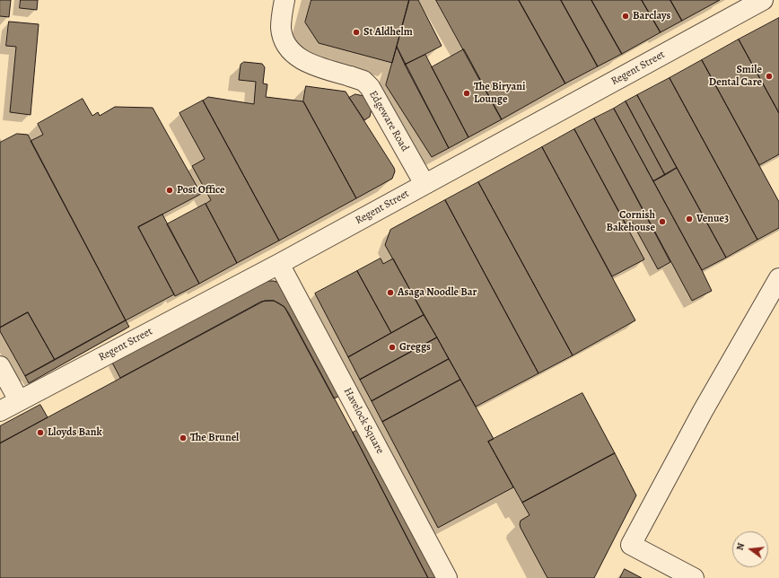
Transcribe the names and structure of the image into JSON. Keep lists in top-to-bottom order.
{
  "streets": {
    "street": ["Regent Street", "Edgeware Road", "Havelock Square"]
  },
  "crossings": [
    ["Regent Street", "Edgeware Road"],
    ["Regent Street", "Havelock Square"]
  ],
  "places": [
    "Barclays",
    "St Aldhelm",
    "Smile Dental Care",
    "The Biryani Lounge",
    "Post Office",
    "Venue3",
    "Cornish Bakehouse",
    "Asaga Noodle Bar",
    "Greggs",
    "Lloyds Bank",
    "The Brunel"
  ],
  "north": "left"
}
